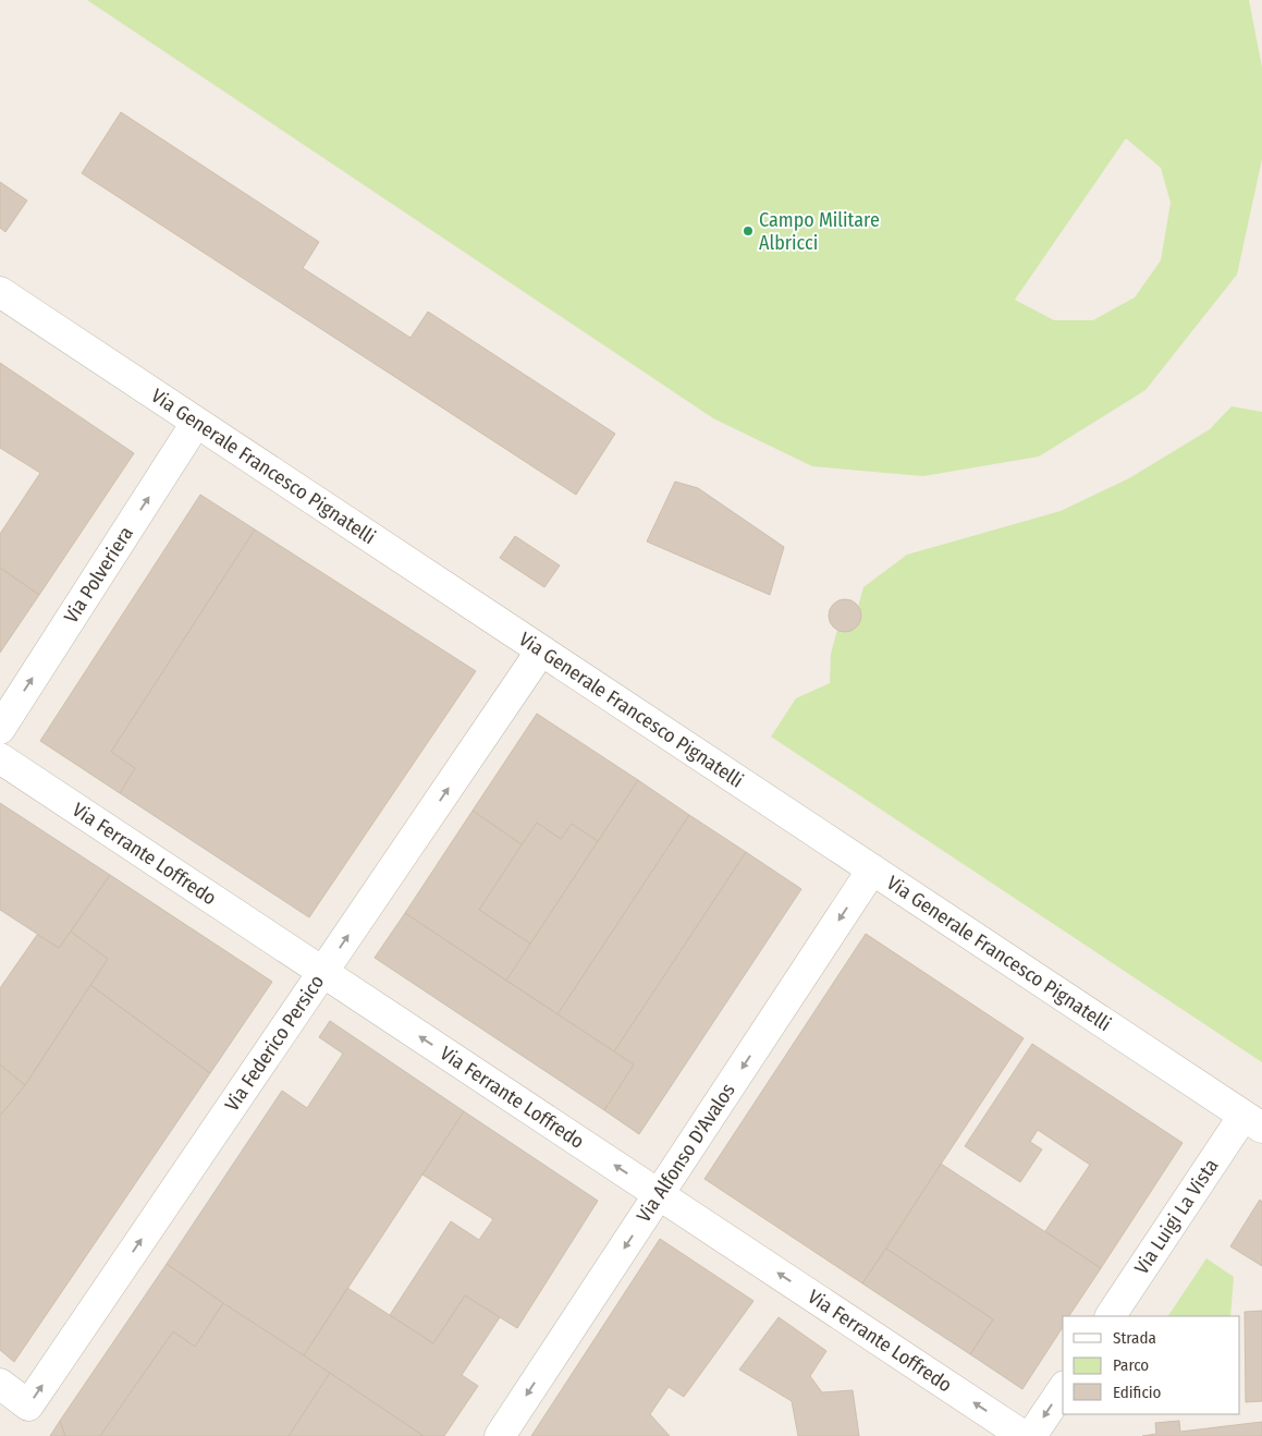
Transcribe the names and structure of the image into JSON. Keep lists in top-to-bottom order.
{
  "streets": {
    "street": [
      "Via Generale Francesco Pignatelli",
      "Via Polveriera",
      "Via Ferrante Loffredo",
      "Via Federico Persico",
      "Via Alfonso D'Avalos",
      "Via Luigi La Vista"
    ]
  },
  "crossings": [
    ["Via Generale Francesco Pignatelli", "Via Polveriera"],
    ["Via Generale Francesco Pignatelli", "Via Federico Persico"],
    ["Via Generale Francesco Pignatelli", "Via Alfonso D'Avalos"],
    ["Via Generale Francesco Pignatelli", "Via Luigi La Vista"],
    ["Via Ferrante Loffredo", "Via Federico Persico"],
    ["Via Ferrante Loffredo", "Via Alfonso D'Avalos"]
  ],
  "one_way": [
    "Via Polveriera",
    "Via Ferrante Loffredo",
    "Via Federico Persico",
    "Via Alfonso D'Avalos"
  ],
  "places": ["Campo Militare Albricci"],
  "legend": ["Strada", "Parco", "Edificio"]
}
